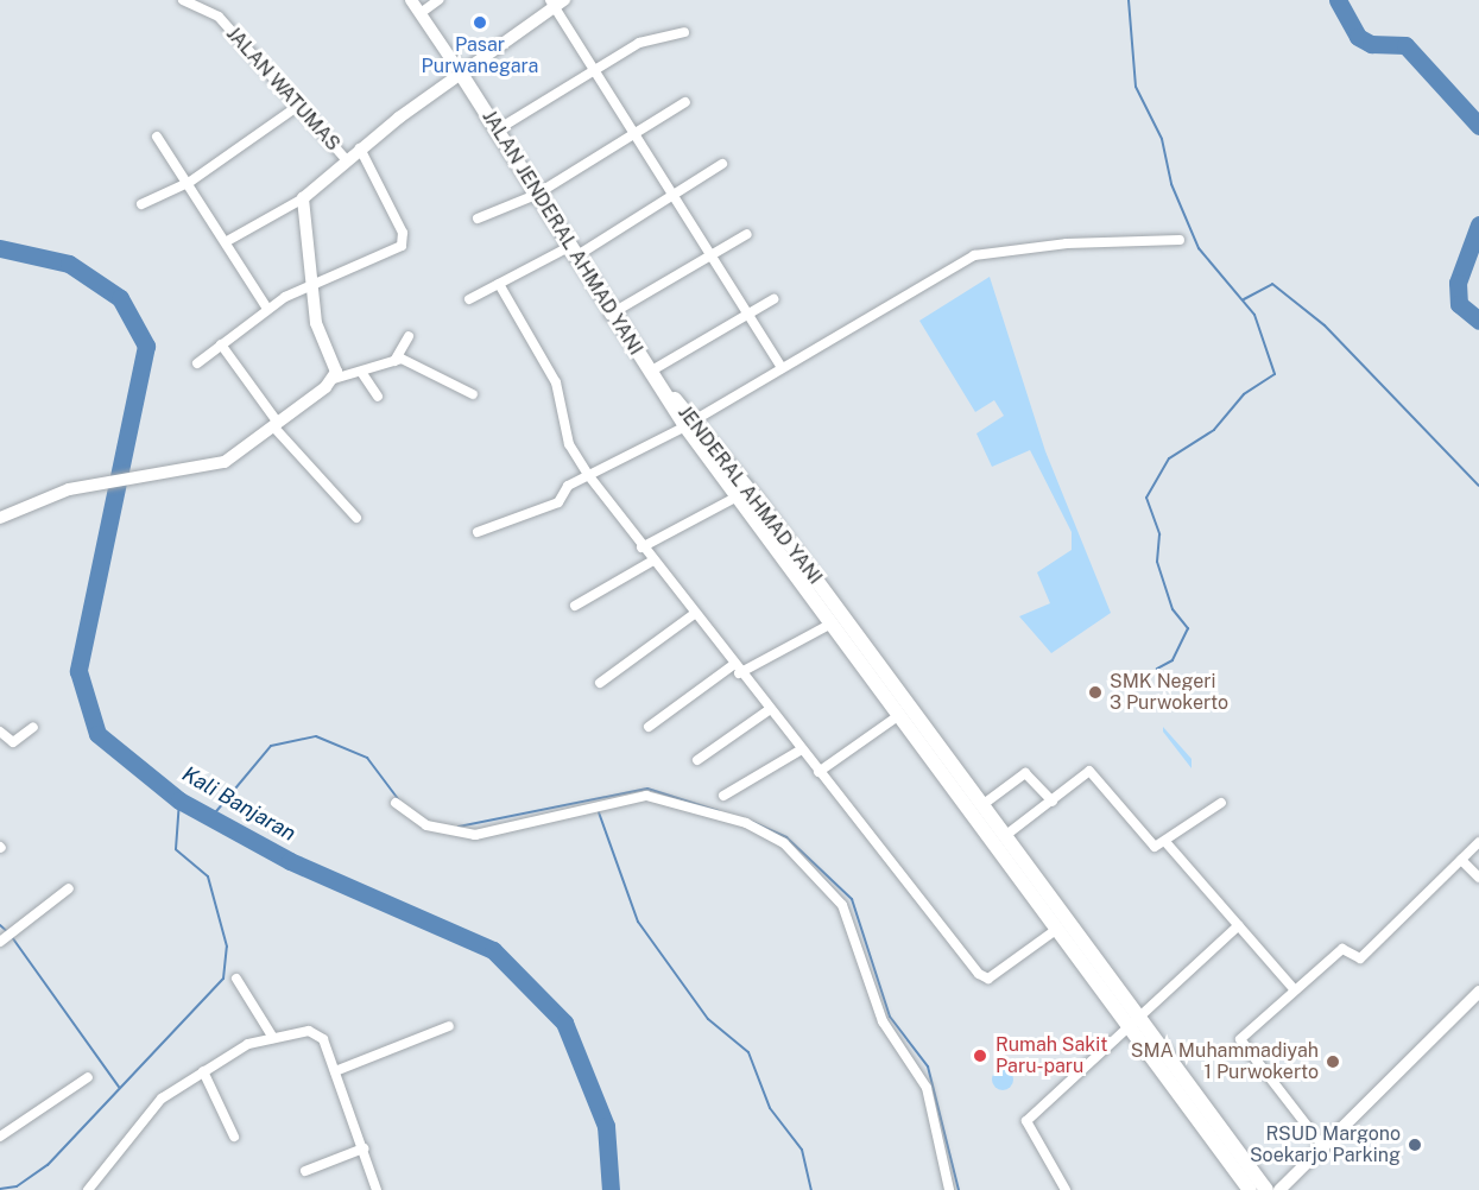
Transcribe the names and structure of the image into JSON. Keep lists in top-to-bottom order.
{
  "streets": {
    "main road": ["JALAN JENDERAL AHMAD YANI", "JENDERAL AHMAD YANI"],
    "street": ["JALAN WATUMAS"]
  },
  "crossings": [
    ["JALAN JENDERAL AHMAD YANI", "JENDERAL AHMAD YANI"]
  ],
  "water": ["Kali Banjaran"],
  "places": [
    "Pasar Purwanegara",
    "SMK Negeri 3 Purwokerto",
    "Rumah Sakit Paru-paru",
    "SMA Muhammadiyah 1 Purwokerto",
    "RSUD Margono Soekarjo Parking"
  ]
}
